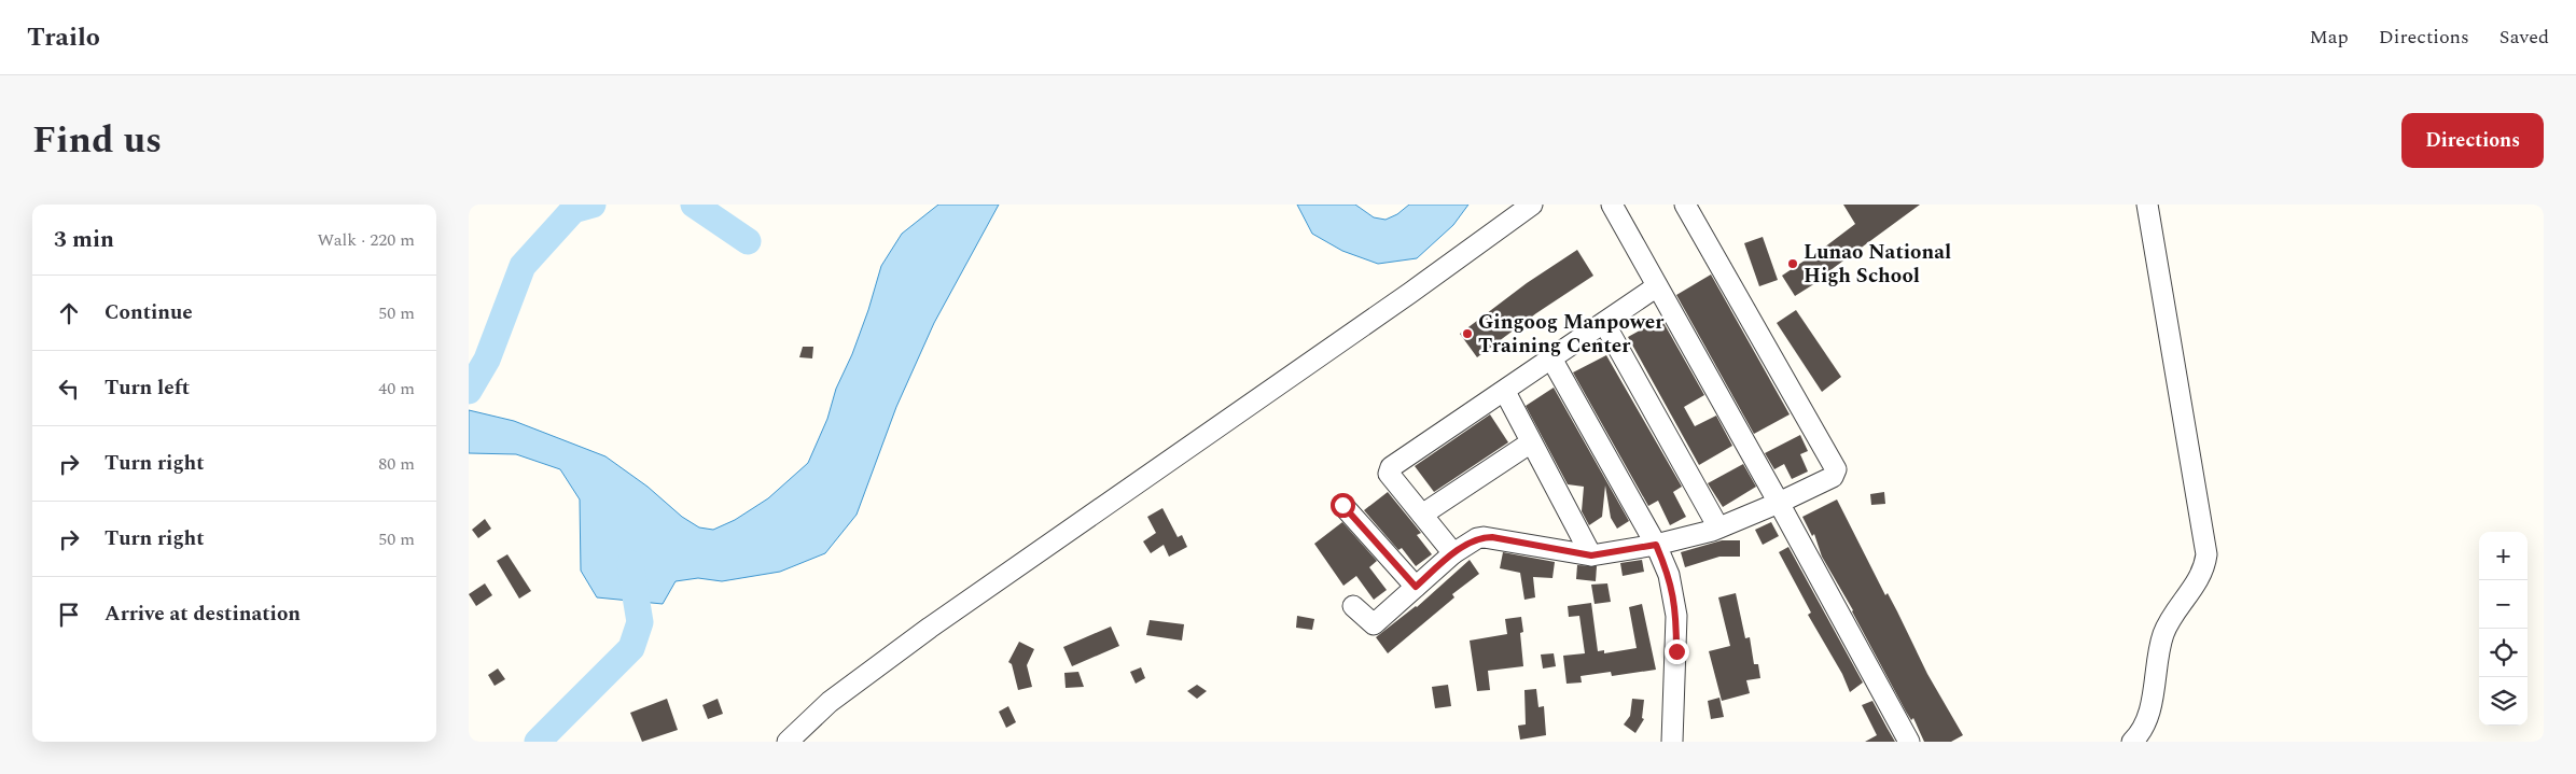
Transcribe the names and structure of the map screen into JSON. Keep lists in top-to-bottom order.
{
  "places": ["Lunao National High School", "Gingoog Manpower Training Center"],
  "page": {
    "header": "Trailo",
    "nav": ["Map", "Directions", "Saved"],
    "title": "Find us",
    "buttons": "Directions",
    "heading": ["3 min", "Walk · 220 m"],
    "list": [
      ["Continue", "50 m"],
      ["Turn left", "40 m"],
      ["Turn right", "80 m"],
      ["Turn right", "50 m"],
      "Arrive at destination"
    ],
    "map_buttons": ["+", "−"]
  }
}
